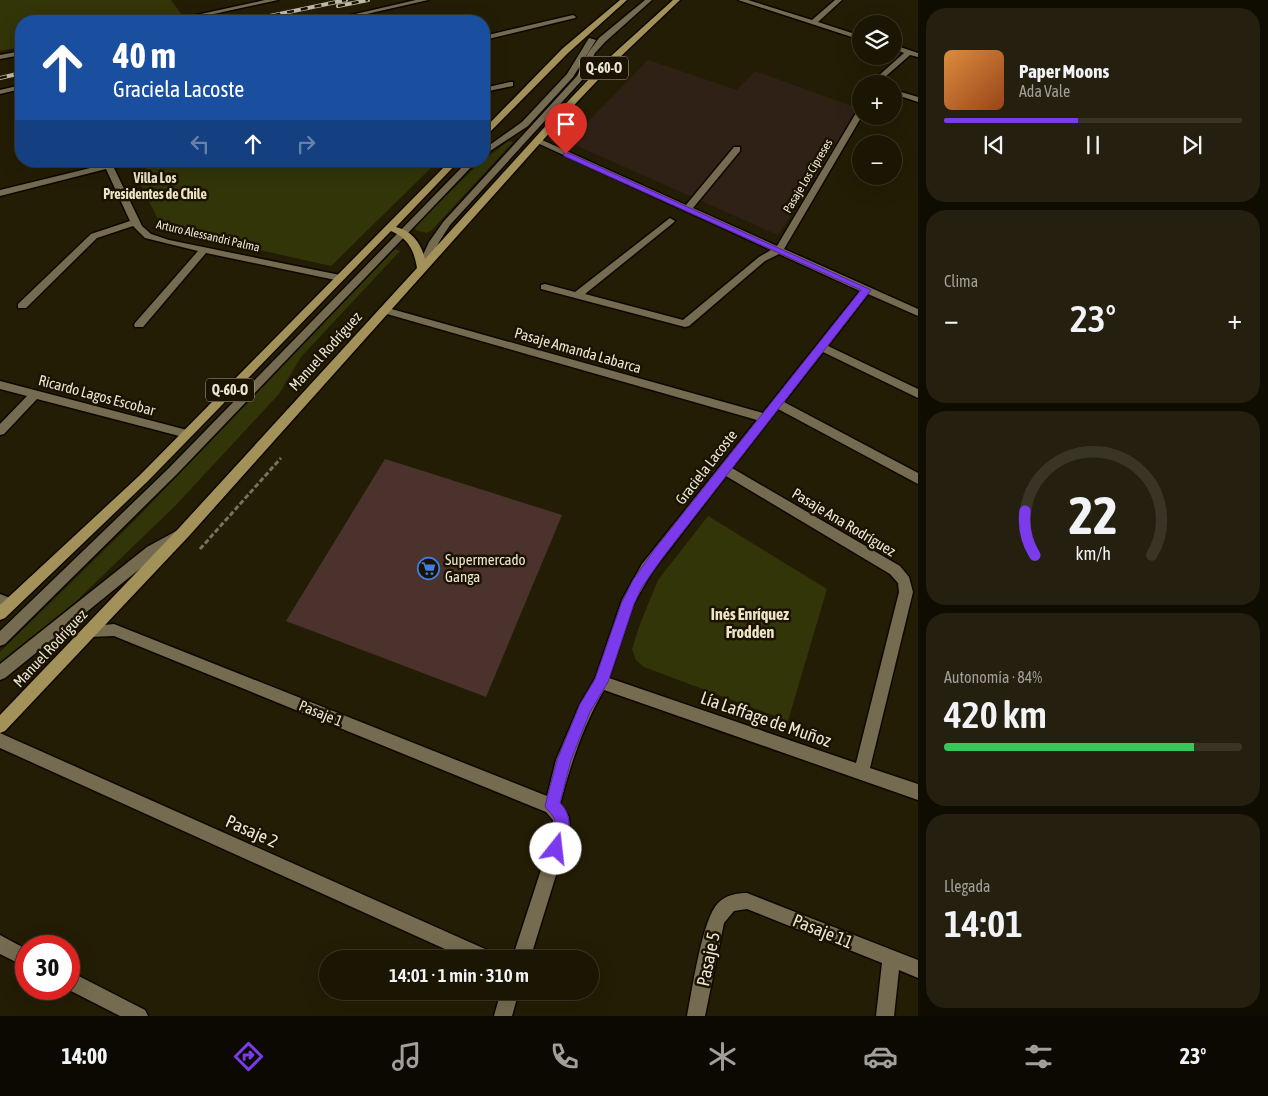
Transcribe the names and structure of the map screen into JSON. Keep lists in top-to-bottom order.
{
  "streets": {
    "main road": ["Q-60-O", "Manuel Rodríguez"],
    "street": [
      "Pasaje Los Cipreses",
      "Arturo Alessandri Palma",
      "Pasaje Amanda Labarca",
      "Ricardo Lagos Escobar",
      "Graciela Lacoste",
      "Pasaje Ana Rodríguez",
      "Pasaje 1",
      "Lía Laffage de Muñoz",
      "Pasaje 2",
      "Pasaje 11",
      "Pasaje 5"
    ]
  },
  "crossings": [
    ["Q-60-O", "Arturo Alessandri Palma"],
    ["Q-60-O", "Ricardo Lagos Escobar"],
    ["Pasaje Amanda Labarca", "Manuel Rodríguez"],
    ["Pasaje Amanda Labarca", "Graciela Lacoste"],
    ["Manuel Rodríguez", "Pasaje 1"],
    ["Graciela Lacoste", "Pasaje Ana Rodríguez"],
    ["Graciela Lacoste", "Pasaje 1"],
    ["Graciela Lacoste", "Lía Laffage de Muñoz"],
    ["Pasaje Ana Rodríguez", "Lía Laffage de Muñoz"],
    ["Pasaje 11", "Pasaje 5"]
  ],
  "districts": ["Villa Los Presidentes de Chile", "Inés Enríquez Frodden"],
  "places": {
    "supermarket": ["Supermercado Ganga"]
  },
  "page": {
    "map_buttons": ["+", "−"],
    "turn": ["40 m", "Graciela Lacoste"],
    "song": ["Paper Moons", "Ada Vale"],
    "tile": [
      "Clima",
      ["Autonomía · 84%", "420 km"],
      ["Llegada", "14:01"]
    ],
    "heat": ["−", "23°", "+"],
    "limit": "30",
    "trip": "14:01 · 1 min · 310 m",
    "tabs": ["14:00", "23°"],
    "gauge": ["22", "km/h"]
  }
}
